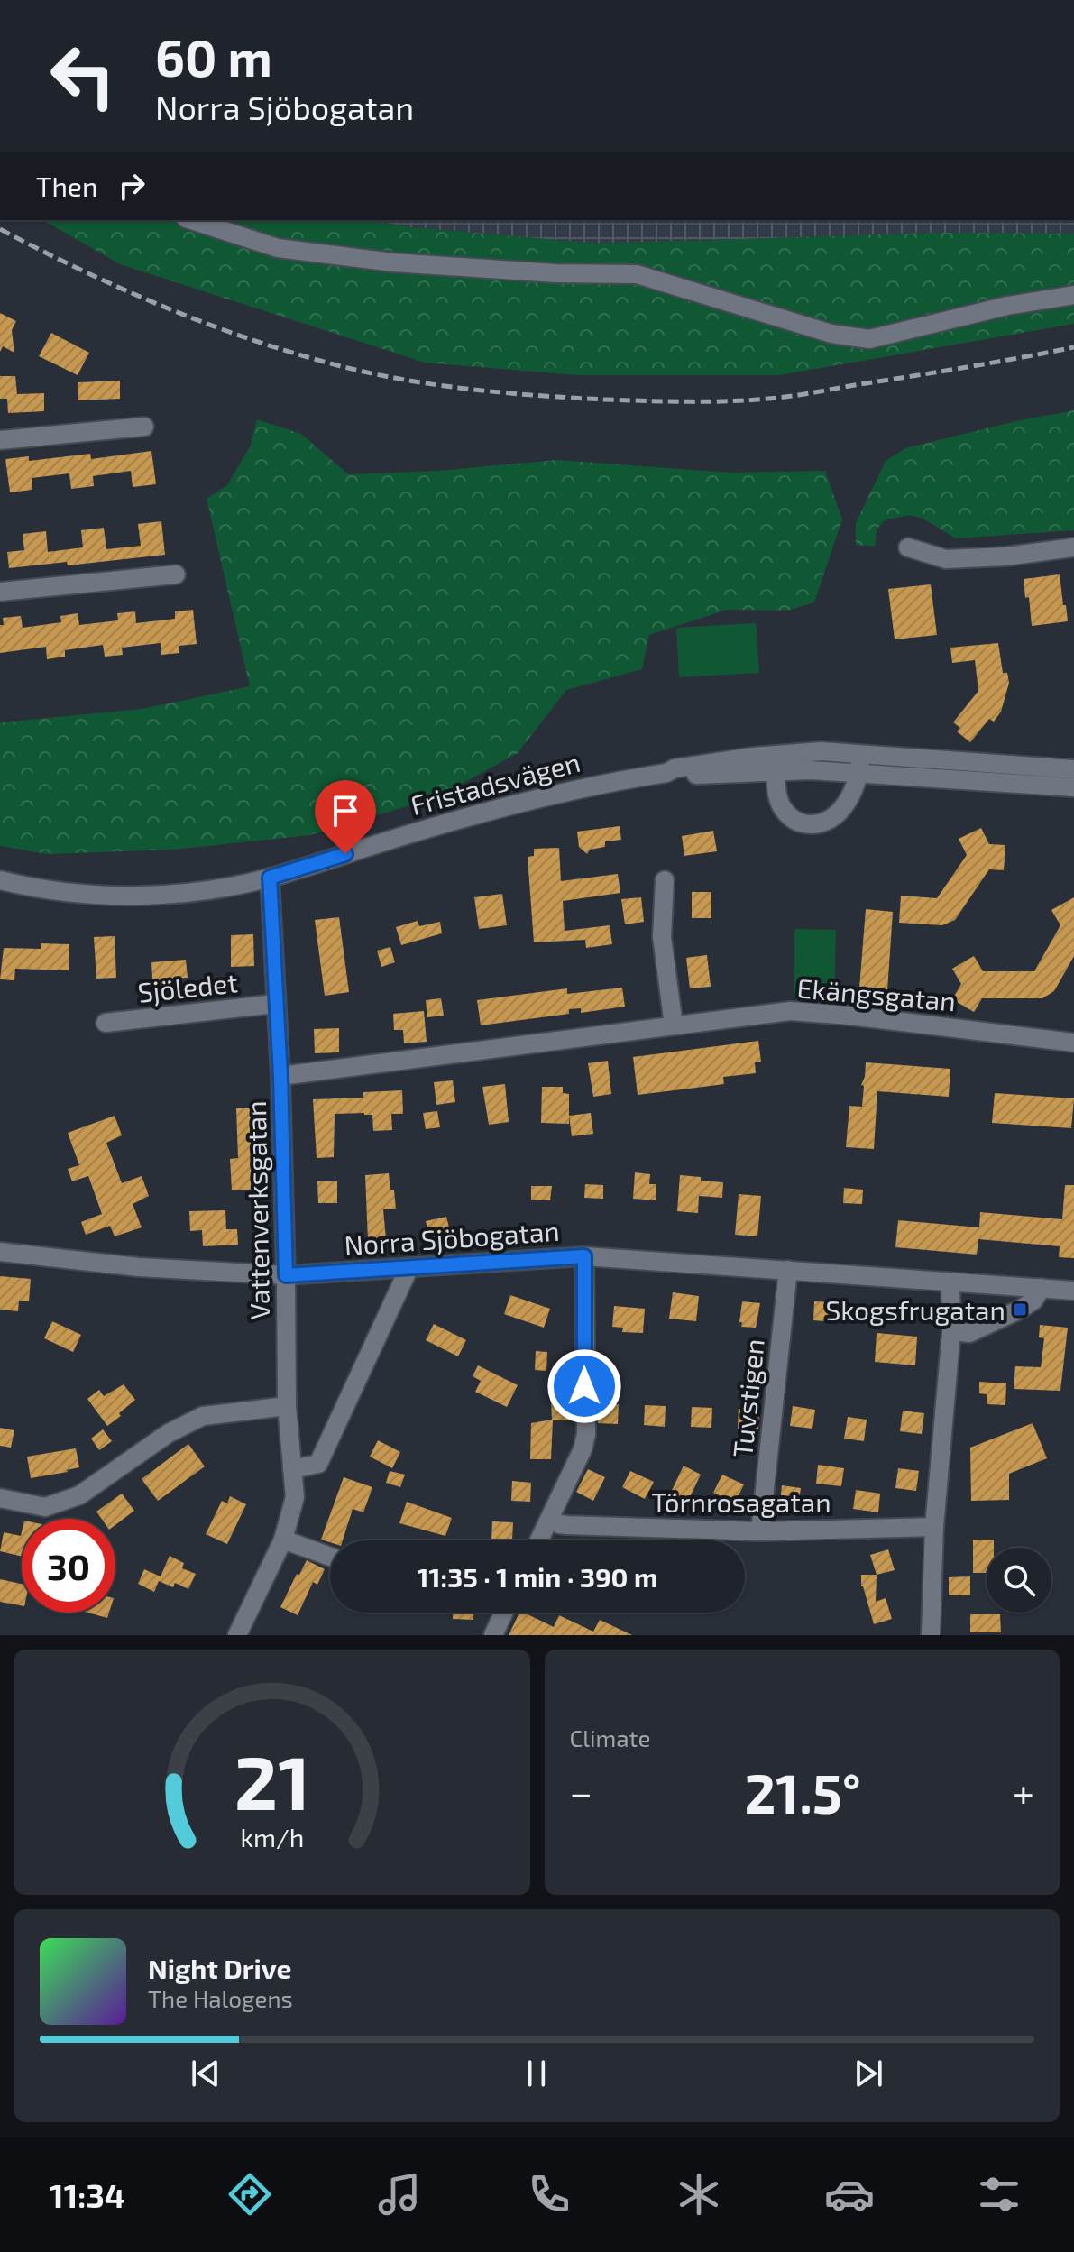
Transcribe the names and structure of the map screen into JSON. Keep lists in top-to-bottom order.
{
  "streets": {
    "street": [
      "Fristadsvägen",
      "Sjöledet",
      "Ekängsgatan",
      "Vattenverksgatan",
      "Norra Sjöbogatan",
      "Tuvstigen",
      "Törnrosagatan"
    ]
  },
  "crossings": [
    ["Fristadsvägen", "Vattenverksgatan"],
    ["Sjöledet", "Vattenverksgatan"],
    ["Ekängsgatan", "Vattenverksgatan"],
    ["Vattenverksgatan", "Norra Sjöbogatan"],
    ["Norra Sjöbogatan", "Tuvstigen"],
    ["Tuvstigen", "Törnrosagatan"]
  ],
  "places": {
    "transit": ["Skogsfrugatan"]
  },
  "page": {
    "turn": ["60 m", "Norra Sjöbogatan"],
    "then": "Then",
    "limit": "30",
    "trip": "11:35 · 1 min · 390 m",
    "tile": "Climate",
    "heat": ["−", "21.5°", "+"],
    "song": ["Night Drive", "The Halogens"],
    "tabs": "11:34",
    "gauge": ["21", "km/h"]
  }
}
